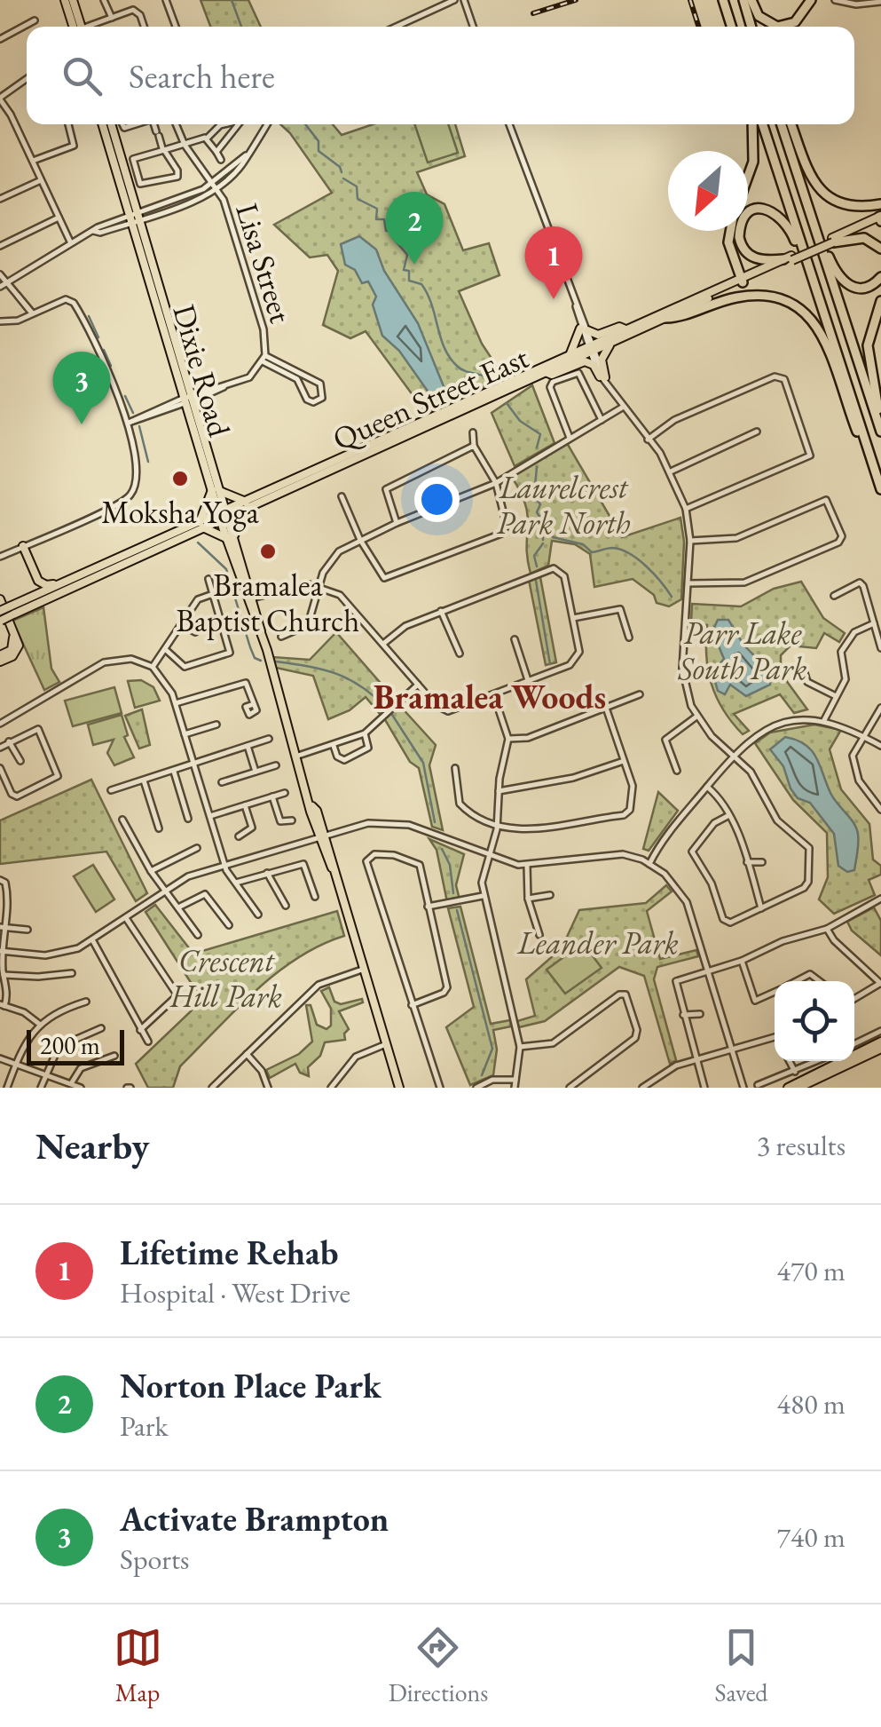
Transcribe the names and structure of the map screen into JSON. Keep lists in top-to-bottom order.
{
  "streets": {
    "main road": ["Dixie Road", "Queen Street East"],
    "street": ["Lisa Street"]
  },
  "crossings": [
    ["Lisa Street", "Dixie Road"],
    ["Dixie Road", "Queen Street East"]
  ],
  "districts": ["Bramalea Woods"],
  "parks": [
    "Laurelcrest Park North",
    "Parr Lake South Park",
    "Leander Park",
    "Crescent Hill Park"
  ],
  "places": ["Moksha Yoga", "Bramalea Baptist Church"],
  "scale_bar": "200 m",
  "north": "bottom left",
  "page": {
    "search": "Search here",
    "pins": ["2", "1", "3"],
    "scale": "200 m",
    "heading": ["Nearby", "3 results"],
    "list": [
      {
        "mark": "1",
        "name": "Lifetime Rehab",
        "note": "Hospital · West Drive",
        "value": "470 m"
      },
      {
        "mark": "2",
        "name": "Norton Place Park",
        "note": "Park",
        "value": "480 m"
      },
      {
        "mark": "3",
        "name": "Activate Brampton",
        "note": "Sports",
        "value": "740 m"
      }
    ],
    "nav": ["Map", "Directions", "Saved"]
  }
}
